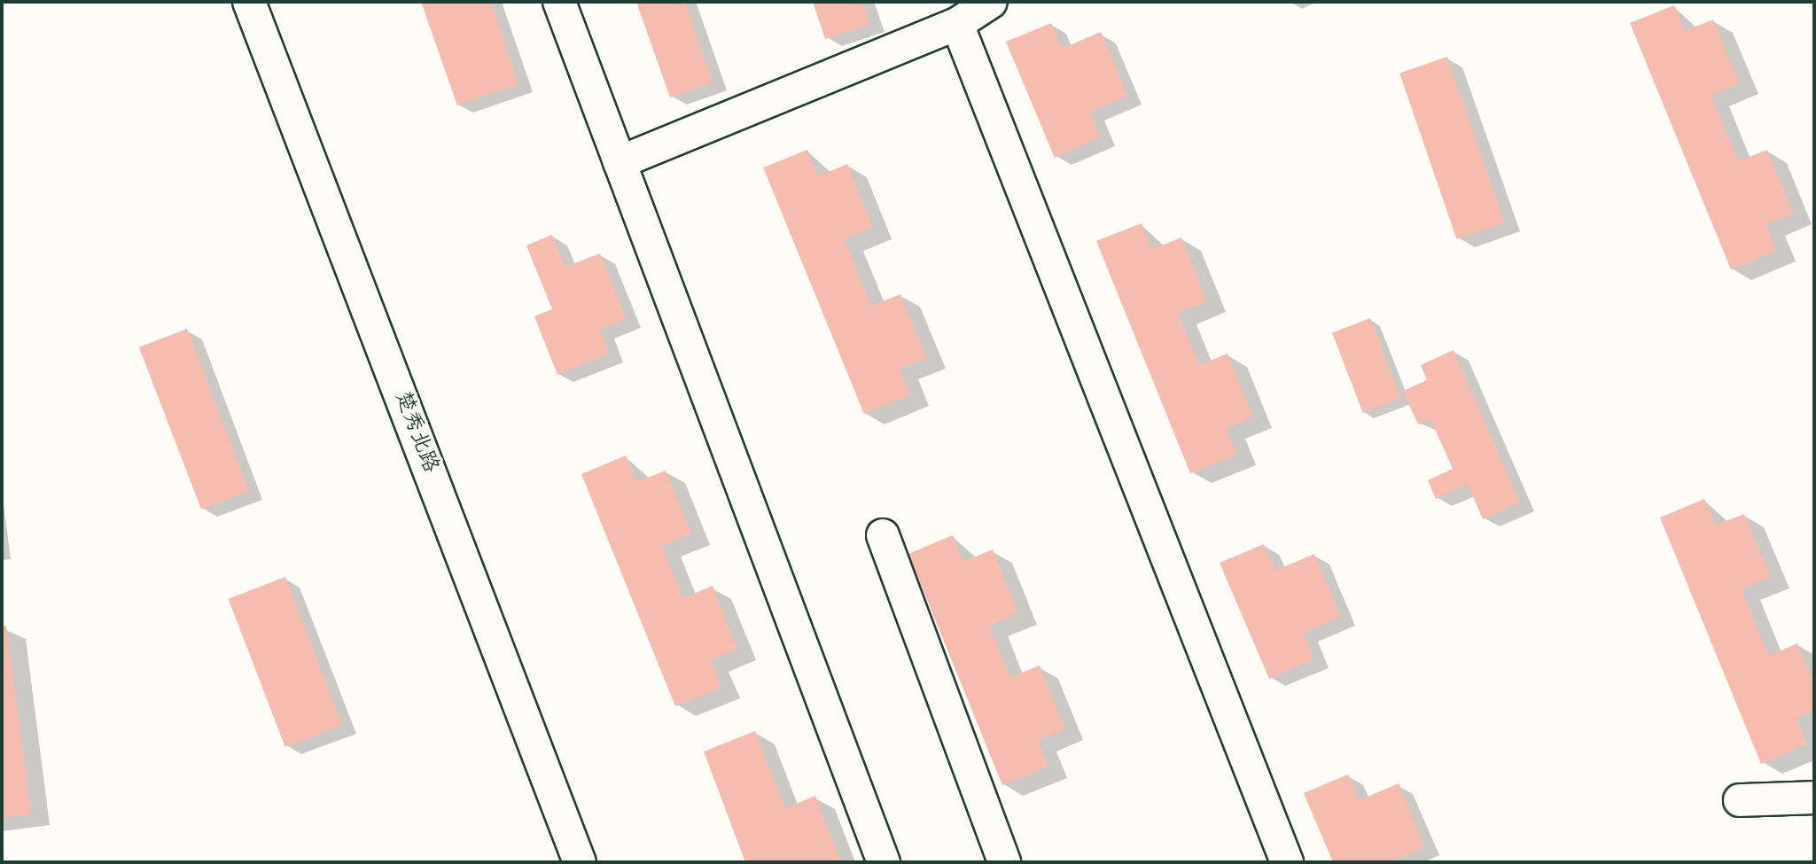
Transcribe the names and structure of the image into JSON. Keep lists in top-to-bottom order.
{
  "streets": {
    "street": ["楚秀北路"]
  }
}
